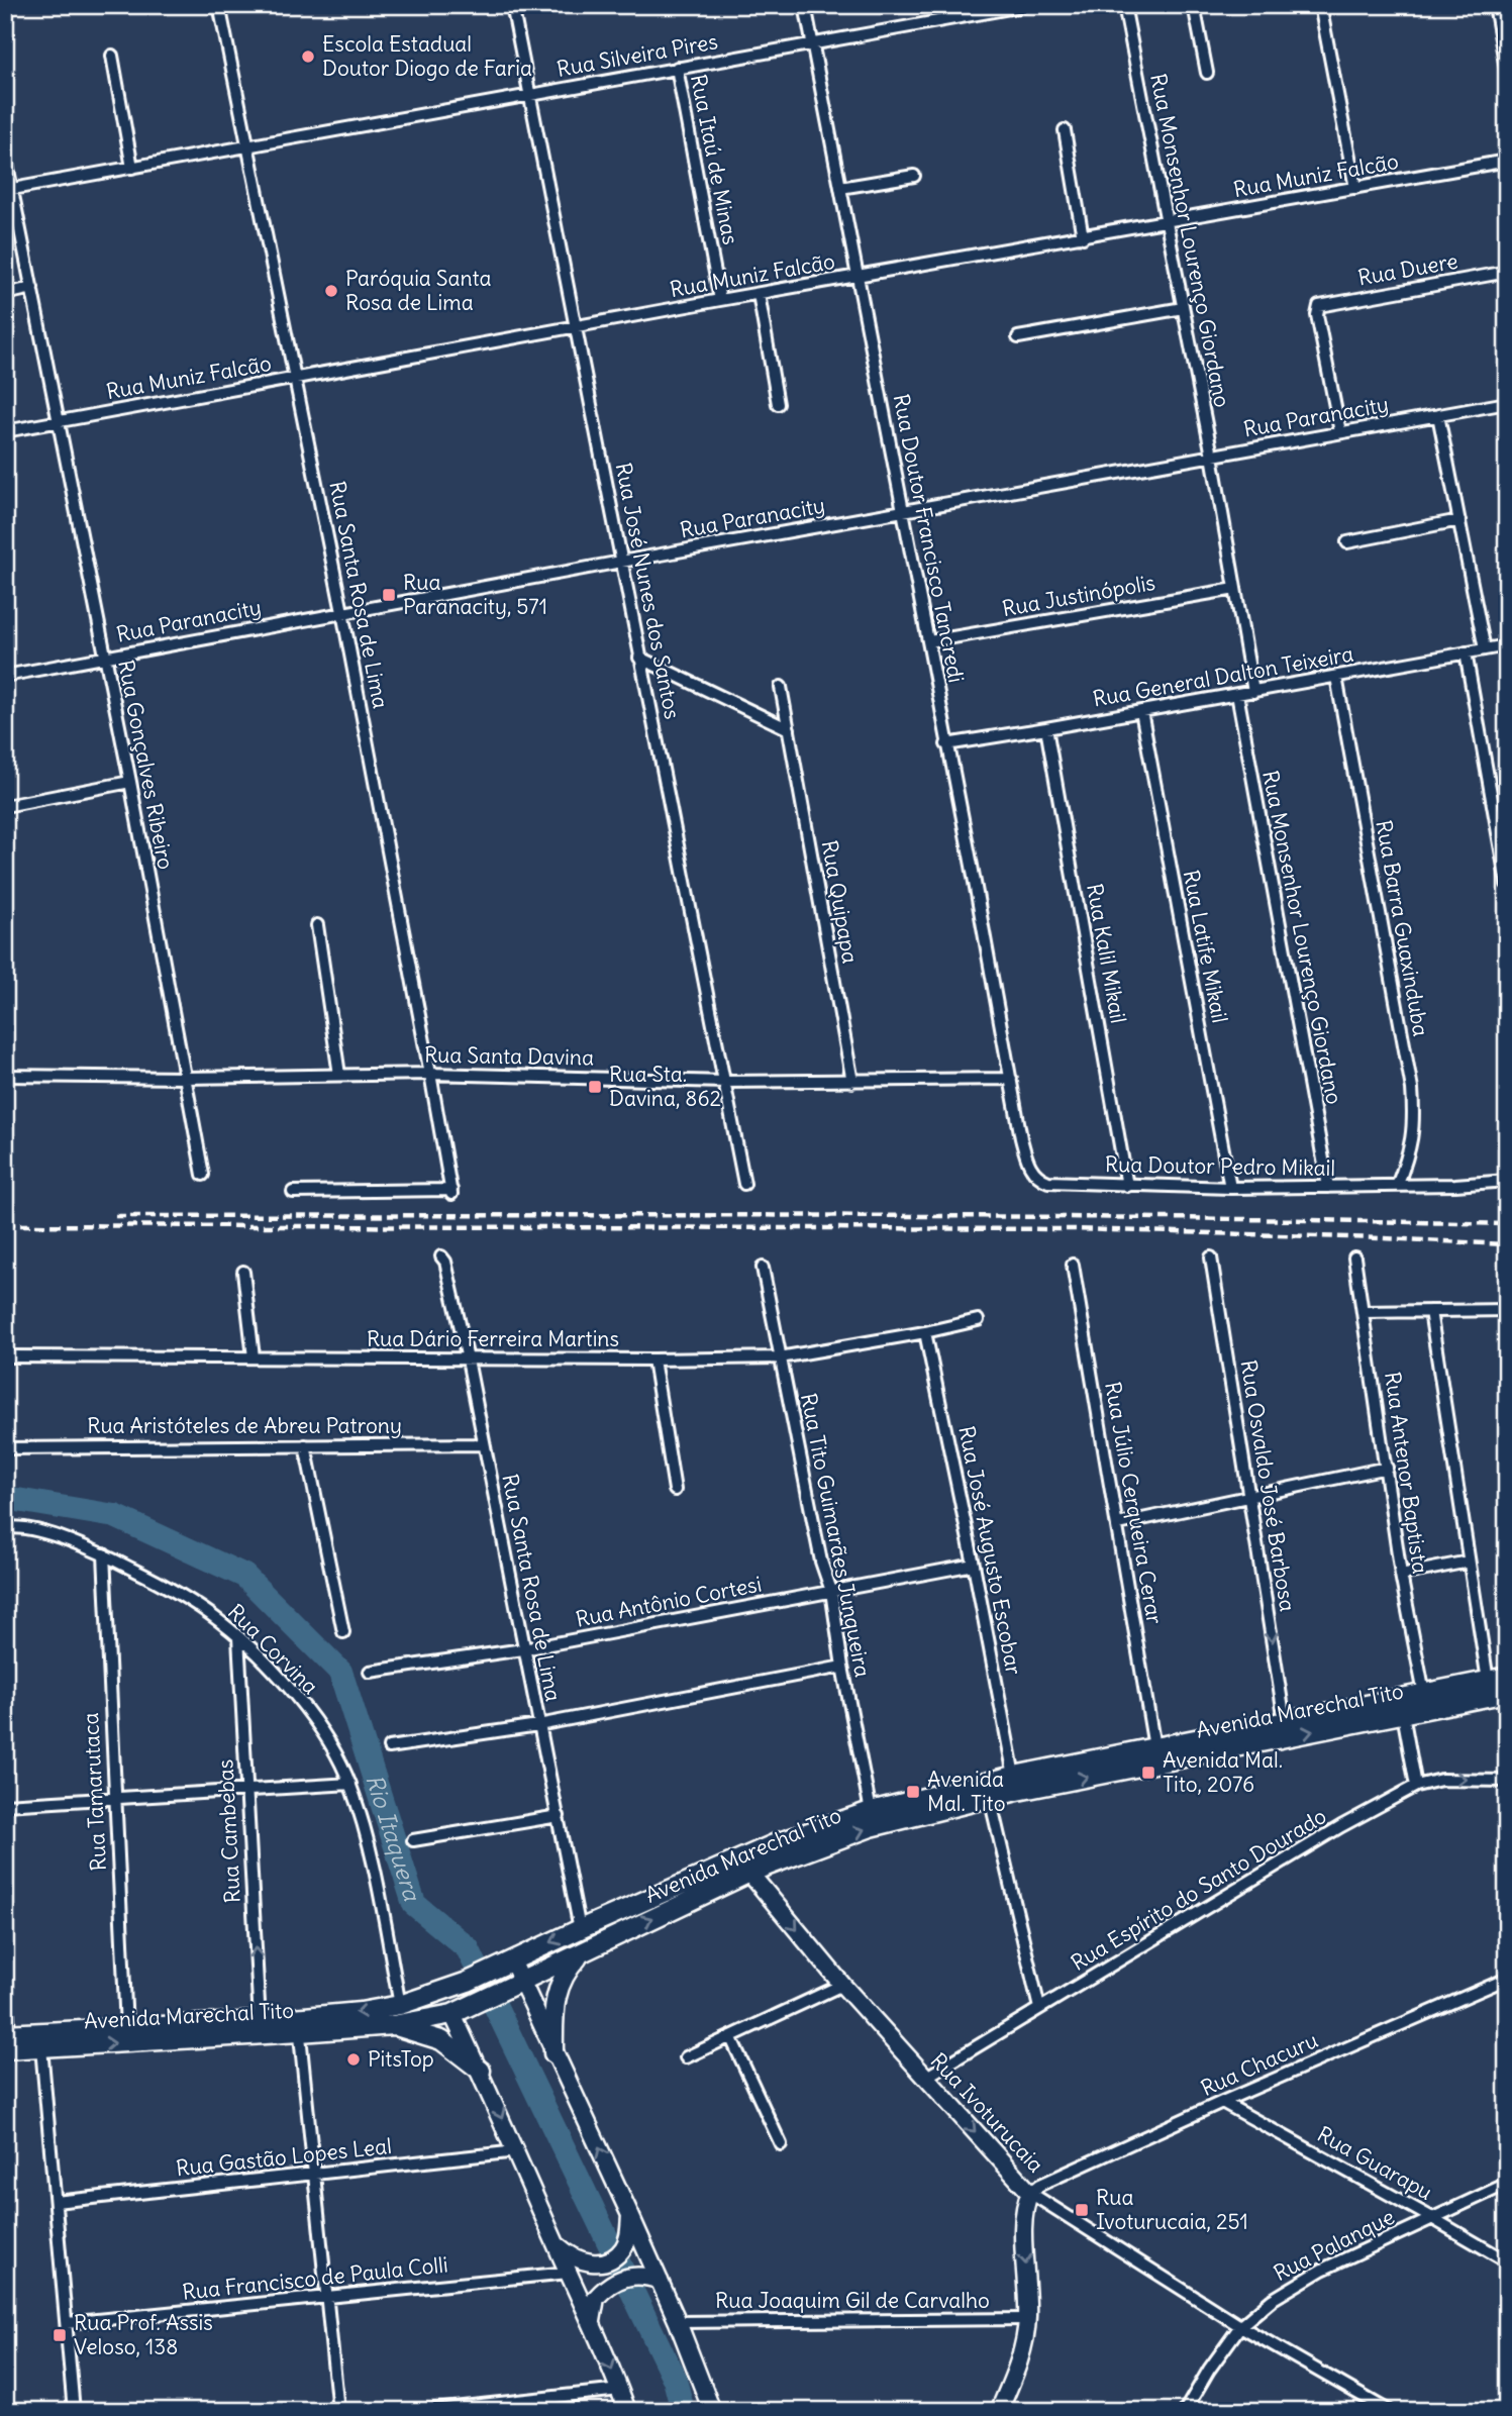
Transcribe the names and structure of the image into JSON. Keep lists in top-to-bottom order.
{
  "streets": {
    "main road": ["Avenida Marechal Tito"],
    "street": [
      "Rua Silveira Pires",
      "Rua Itaú de Minas",
      "Rua Muniz Falcão",
      "Rua Monsenhor Lourenço Giordano",
      "Rua Duere",
      "Rua Paranacity",
      "Rua Doutor Francisco Tancredi",
      "Rua José Nunes dos Santos",
      "Rua Santa Rosa de Lima",
      "Rua Justinópolis",
      "Rua General Dalton Teixeira",
      "Rua Gonçalves Ribeiro",
      "Rua Quipapa",
      "Rua Barra Guaxinduba",
      "Rua Latife Mikail",
      "Rua Kalil Mikail",
      "Rua Santa Davina",
      "Rua Doutor Pedro Mikail",
      "Rua Dário Ferreira Martins",
      "Rua Aristóteles de Abreu Patrony",
      "Rua Antenor Baptista",
      "Rua Osvaldo José Barbosa",
      "Rua Júlio Cerqueira Cerar",
      "Rua Tito Guimarães Junqueira",
      "Rua José Augusto Escobar",
      "Rua Antônio Cortesi",
      "Rua Corvina",
      "Rua Tamarutaca",
      "Rua Cambebas",
      "Rua Espírito do Santo Dourado",
      "Rua Chacuru",
      "Rua Ivoturucaia",
      "Rua Gastão Lopes Leal",
      "Rua Guarapu",
      "Rua Palanque",
      "Rua Francisco de Paula Colli",
      "Rua Joaquim Gil de Carvalho"
    ]
  },
  "crossings": [
    ["Rua Silveira Pires", "Rua Itaú de Minas"],
    ["Rua Silveira Pires", "Rua Doutor Francisco Tancredi"],
    ["Rua Silveira Pires", "Rua José Nunes dos Santos"],
    ["Rua Silveira Pires", "Rua Santa Rosa de Lima"],
    ["Rua Silveira Pires", "Rua Gonçalves Ribeiro"],
    ["Rua Itaú de Minas", "Rua Muniz Falcão"],
    ["Rua Muniz Falcão", "Rua Monsenhor Lourenço Giordano"],
    ["Rua Muniz Falcão", "Rua Doutor Francisco Tancredi"],
    ["Rua Muniz Falcão", "Rua José Nunes dos Santos"],
    ["Rua Muniz Falcão", "Rua Santa Rosa de Lima"],
    ["Rua Muniz Falcão", "Rua Gonçalves Ribeiro"],
    ["Rua Monsenhor Lourenço Giordano", "Rua Paranacity"],
    ["Rua Monsenhor Lourenço Giordano", "Rua Justinópolis"],
    ["Rua Monsenhor Lourenço Giordano", "Rua General Dalton Teixeira"],
    ["Rua Monsenhor Lourenço Giordano", "Rua Doutor Pedro Mikail"],
    ["Rua Duere", "Rua Paranacity"],
    ["Rua Paranacity", "Rua Doutor Francisco Tancredi"],
    ["Rua Paranacity", "Rua José Nunes dos Santos"],
    ["Rua Paranacity", "Rua Santa Rosa de Lima"],
    ["Rua Paranacity", "Rua Gonçalves Ribeiro"],
    ["Rua Doutor Francisco Tancredi", "Rua Justinópolis"],
    ["Rua Doutor Francisco Tancredi", "Rua General Dalton Teixeira"],
    ["Rua Doutor Francisco Tancredi", "Rua Santa Davina"],
    ["Rua Doutor Francisco Tancredi", "Rua Doutor Pedro Mikail"],
    ["Rua José Nunes dos Santos", "Rua Santa Davina"],
    ["Rua Santa Rosa de Lima", "Rua Santa Davina"],
    ["Rua Santa Rosa de Lima", "Rua Dário Ferreira Martins"],
    ["Rua Santa Rosa de Lima", "Rua Aristóteles de Abreu Patrony"],
    ["Rua Santa Rosa de Lima", "Rua Antônio Cortesi"],
    ["Rua Santa Rosa de Lima", "Avenida Marechal Tito"],
    ["Rua General Dalton Teixeira", "Rua Barra Guaxinduba"],
    ["Rua General Dalton Teixeira", "Rua Latife Mikail"],
    ["Rua General Dalton Teixeira", "Rua Kalil Mikail"],
    ["Rua Gonçalves Ribeiro", "Rua Santa Davina"],
    ["Rua Quipapa", "Rua Santa Davina"],
    ["Rua Barra Guaxinduba", "Rua Doutor Pedro Mikail"],
    ["Rua Latife Mikail", "Rua Doutor Pedro Mikail"],
    ["Rua Kalil Mikail", "Rua Doutor Pedro Mikail"],
    ["Rua Santa Davina", "Rua Doutor Pedro Mikail"],
    ["Rua Dário Ferreira Martins", "Rua Tito Guimarães Junqueira"],
    ["Rua Dário Ferreira Martins", "Rua José Augusto Escobar"],
    ["Rua Antenor Baptista", "Avenida Marechal Tito"],
    ["Rua Osvaldo José Barbosa", "Avenida Marechal Tito"],
    ["Rua Júlio Cerqueira Cerar", "Avenida Marechal Tito"],
    ["Rua Tito Guimarães Junqueira", "Rua Antônio Cortesi"],
    ["Rua Tito Guimarães Junqueira", "Avenida Marechal Tito"],
    ["Rua José Augusto Escobar", "Rua Antônio Cortesi"],
    ["Rua José Augusto Escobar", "Avenida Marechal Tito"],
    ["Rua Corvina", "Avenida Marechal Tito"],
    ["Rua Corvina", "Rua Tamarutaca"],
    ["Rua Corvina", "Rua Cambebas"],
    ["Avenida Marechal Tito", "Rua Tamarutaca"],
    ["Avenida Marechal Tito", "Rua Cambebas"],
    ["Avenida Marechal Tito", "Rua Ivoturucaia"],
    ["Rua Espírito do Santo Dourado", "Rua Ivoturucaia"],
    ["Rua Chacuru", "Rua Ivoturucaia"],
    ["Rua Chacuru", "Rua Guarapu"],
    ["Rua Ivoturucaia", "Rua Palanque"],
    ["Rua Guarapu", "Rua Palanque"]
  ],
  "one_way": ["Rua Osvaldo José Barbosa", "Rua Cambebas", "Rua Ivoturucaia"],
  "water": ["Rio Itaquera"],
  "places": {
    "other": ["Escola Estadual Doutor Diogo de Faria", "Paróquia Santa Rosa de Lima", "PitsTop"],
    "transit": [
      "Rua Paranacity, 571",
      "Rua Sta. Davina, 862",
      "Avenida Mal. Tito, 2076",
      "Avenida Mal. Tito",
      "Rua Ivoturucaia, 251",
      "Rua Prof. Assis Veloso, 138"
    ]
  }
}
